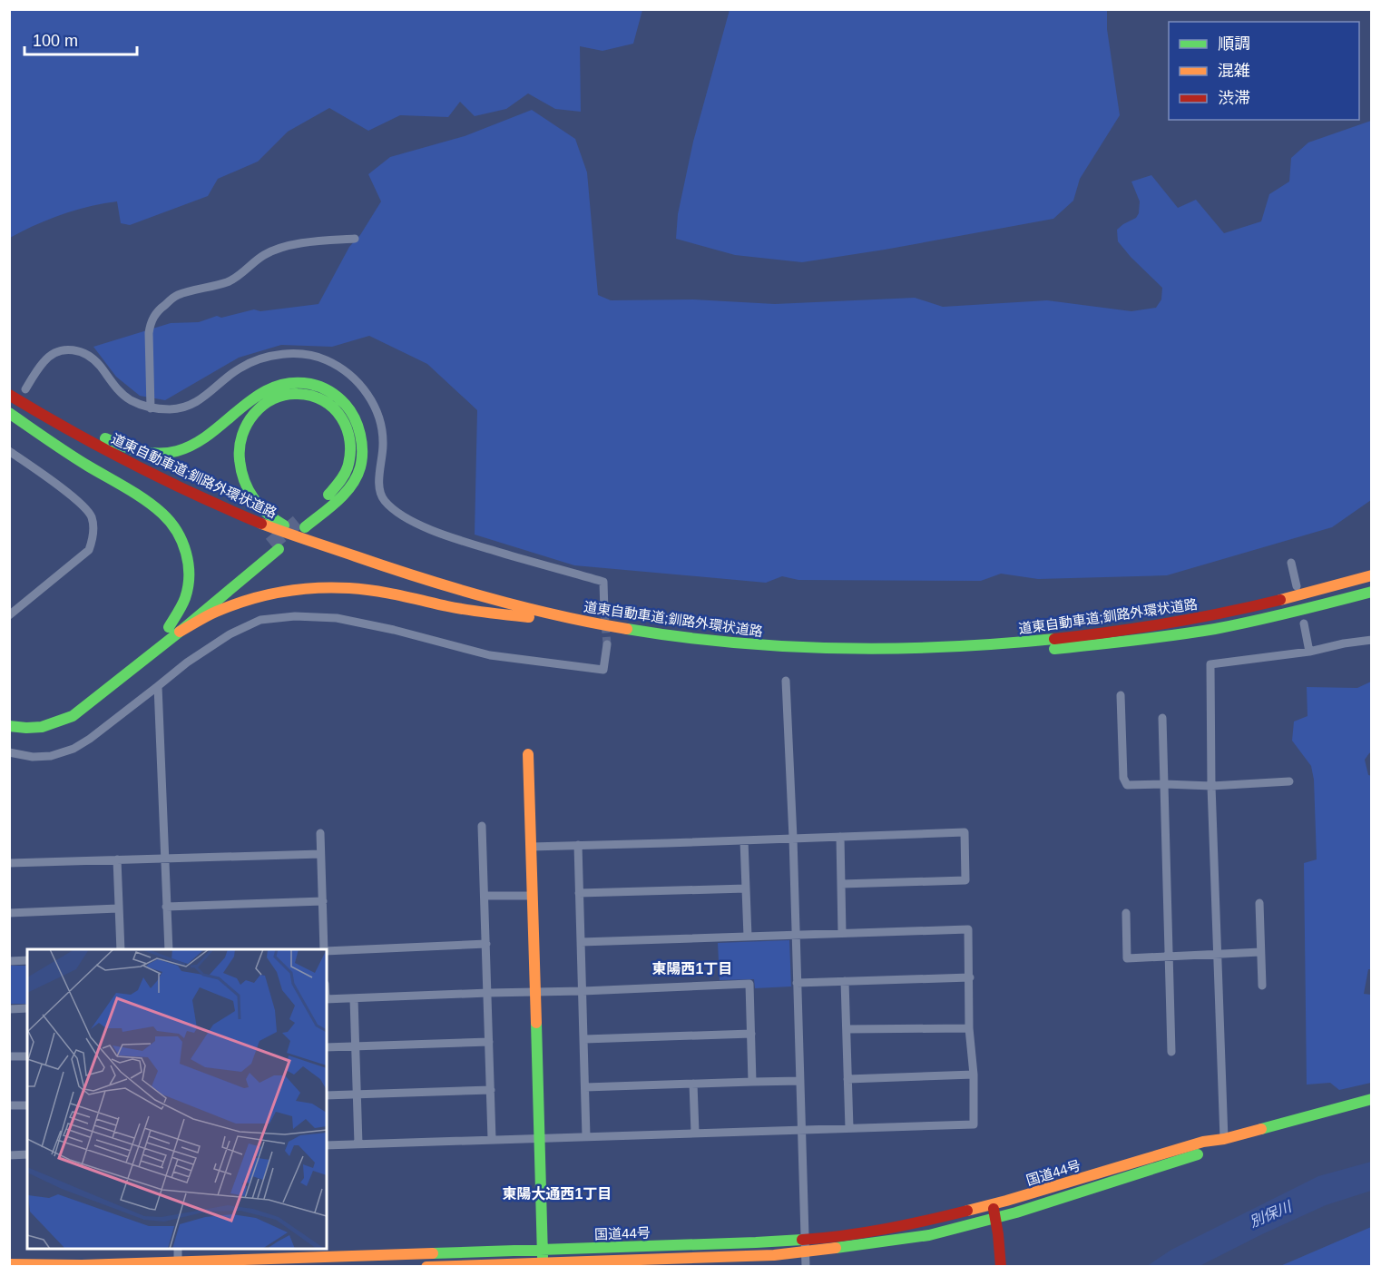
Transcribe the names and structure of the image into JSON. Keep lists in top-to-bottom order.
{
  "streets": {
    "main road": ["道東自動車道;釧路外環状道路", "国道44号"]
  },
  "districts": ["東陽西1丁目", "東陽大通西1丁目"],
  "water": ["別保川"],
  "legend": ["順調", "混雑", "渋滞"],
  "scale_bar": "100 m"
}
